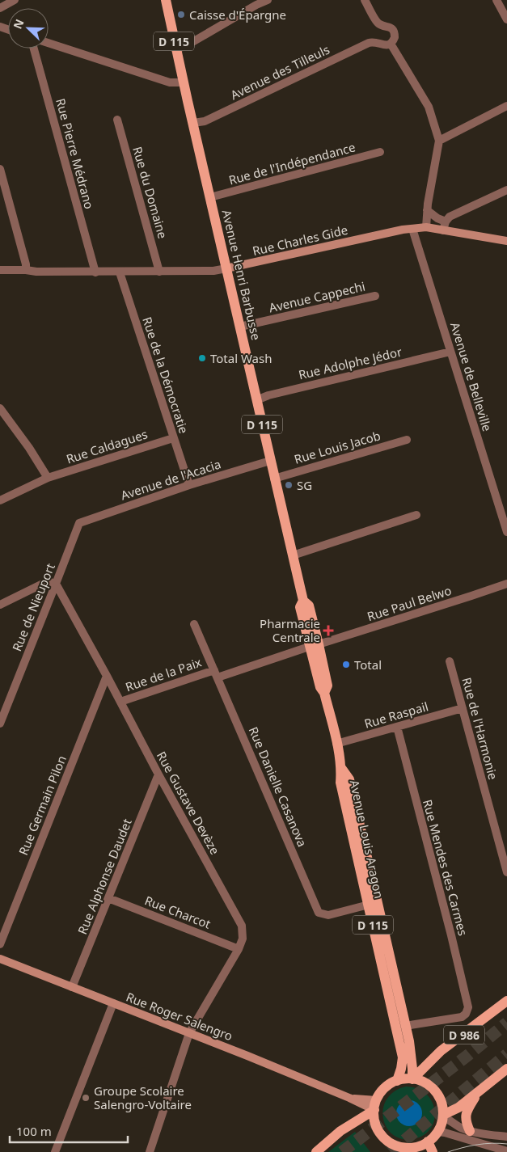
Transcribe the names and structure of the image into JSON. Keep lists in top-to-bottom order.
{
  "streets": {
    "main road": [
      "D 115",
      "Rue Charles Gide",
      "Avenue Henri Barbusse",
      "Avenue Louis Aragon",
      "Rue Roger Salengro",
      "D 986"
    ],
    "street": [
      "Avenue des Tilleuls",
      "Rue Pierre Médrano",
      "Rue de l'Indépendance",
      "Rue du Domaine",
      "Avenue Cappechi",
      "Rue Adolphe Jédor",
      "Rue de la Démocratie",
      "Avenue de Belleville",
      "Rue Caldagues",
      "Rue Louis Jacob",
      "Avenue de l'Acacia",
      "Rue Paul Belwo",
      "Rue de Nieuport",
      "Rue de la Paix",
      "Rue Raspail",
      "Rue de l'Harmonie",
      "Rue Danielle Casanova",
      "Rue Gustave Devèze",
      "Rue Germain Pilon",
      "Rue Mendes des Carmes",
      "Rue Alphonse Daudet",
      "Rue Charcot"
    ]
  },
  "crossings": [
    ["Avenue des Tilleuls", "Avenue Henri Barbusse"],
    ["Rue Pierre Médrano", "Rue Charles Gide"],
    ["Rue de l'Indépendance", "Avenue Henri Barbusse"],
    ["Rue du Domaine", "Rue Charles Gide"],
    ["Rue Charles Gide", "Avenue Henri Barbusse"],
    ["Rue Charles Gide", "Rue de la Démocratie"],
    ["Rue Charles Gide", "Avenue de Belleville"],
    ["Avenue Henri Barbusse", "Avenue Cappechi"],
    ["Avenue Henri Barbusse", "Rue Adolphe Jédor"],
    ["Avenue Henri Barbusse", "Rue Louis Jacob"],
    ["Avenue Henri Barbusse", "Avenue de l'Acacia"],
    ["Avenue Henri Barbusse", "Avenue Louis Aragon"],
    ["Rue Adolphe Jédor", "Avenue de Belleville"],
    ["Rue de la Démocratie", "Rue Caldagues"],
    ["Rue de la Démocratie", "Avenue de l'Acacia"],
    ["Avenue de l'Acacia", "Rue de Nieuport"],
    ["Rue Paul Belwo", "Rue de la Paix"],
    ["Rue Paul Belwo", "Avenue Louis Aragon"],
    ["Rue de Nieuport", "Rue Gustave Devèze"],
    ["Rue de la Paix", "Rue Danielle Casanova"],
    ["Rue de la Paix", "Rue Gustave Devèze"],
    ["Rue de la Paix", "Avenue Louis Aragon"],
    ["Rue Raspail", "Rue de l'Harmonie"],
    ["Rue Raspail", "Avenue Louis Aragon"],
    ["Rue Raspail", "Rue Mendes des Carmes"],
    ["Rue Danielle Casanova", "Avenue Louis Aragon"],
    ["Rue Gustave Devèze", "Rue Germain Pilon"],
    ["Rue Gustave Devèze", "Rue Alphonse Daudet"],
    ["Rue Gustave Devèze", "Rue Charcot"],
    ["Rue Gustave Devèze", "Rue Roger Salengro"],
    ["Avenue Louis Aragon", "Rue Mendes des Carmes"],
    ["Avenue Louis Aragon", "Rue Roger Salengro"],
    ["Avenue Louis Aragon", "D 986"],
    ["Rue Alphonse Daudet", "Rue Charcot"],
    ["Rue Alphonse Daudet", "Rue Roger Salengro"],
    ["Rue Roger Salengro", "D 986"]
  ],
  "places": {
    "other": [
      "Caisse d'Épargne",
      "Total Wash",
      "SG",
      "Total",
      "Groupe Scolaire Salengro-Voltaire"
    ],
    "health": ["Pharmacie Centrale"]
  },
  "scale_bar": "100 m",
  "north": "top left"
}
